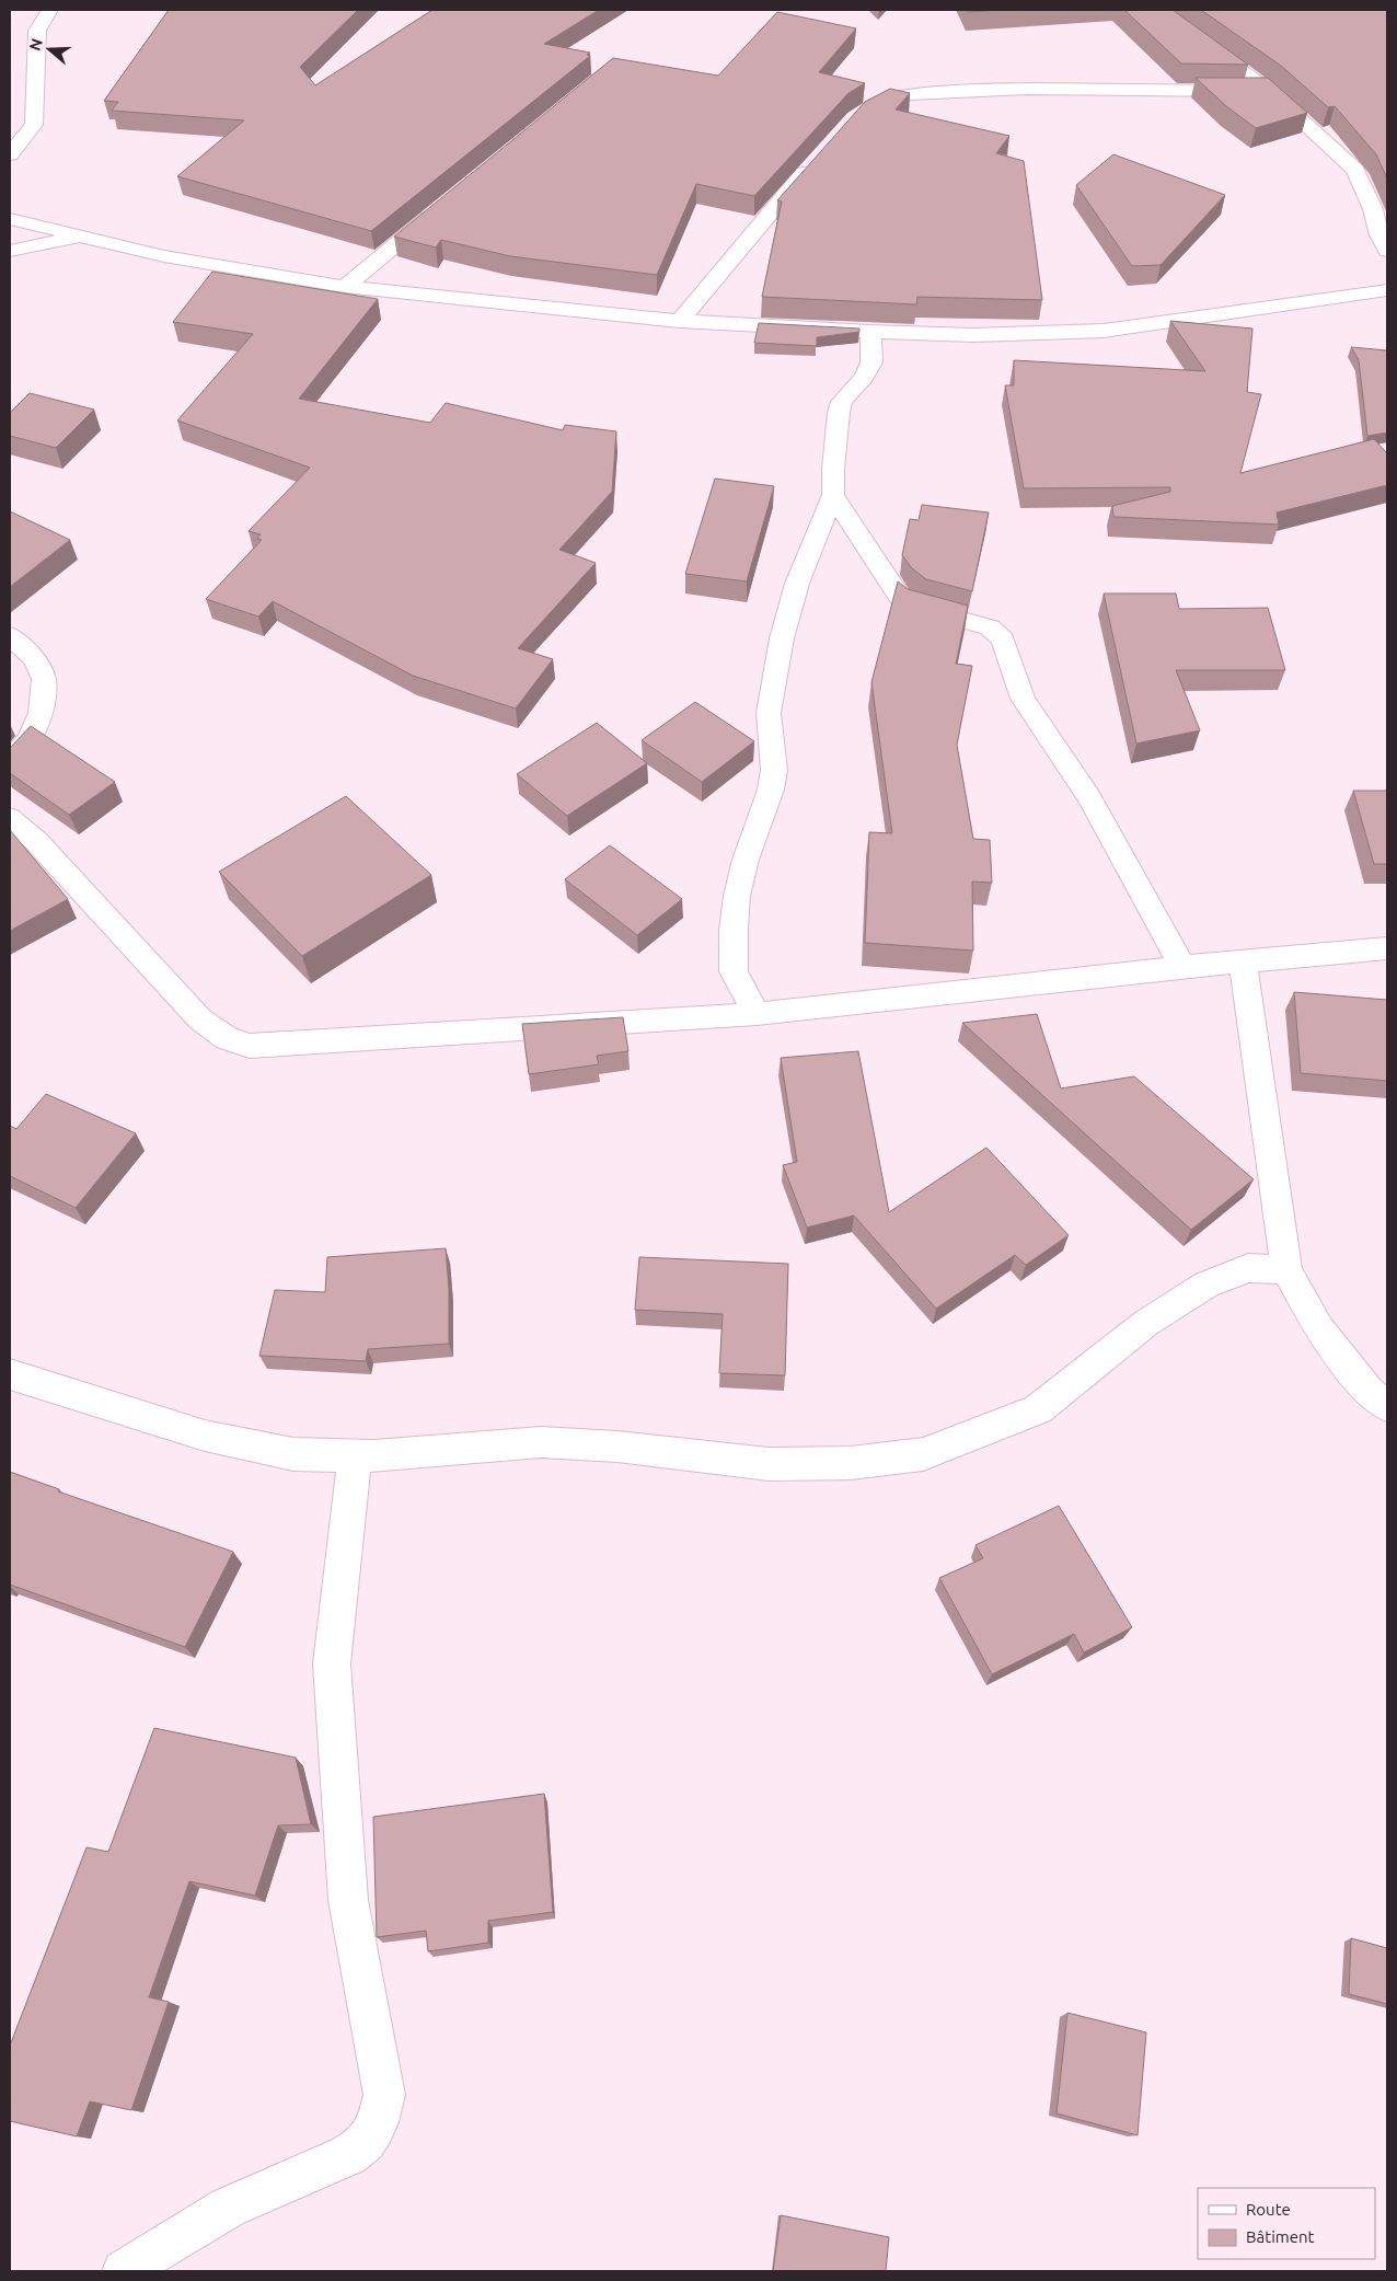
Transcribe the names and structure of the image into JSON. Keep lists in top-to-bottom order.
{
  "legend": ["Route", "Bâtiment"],
  "north": "left"
}
